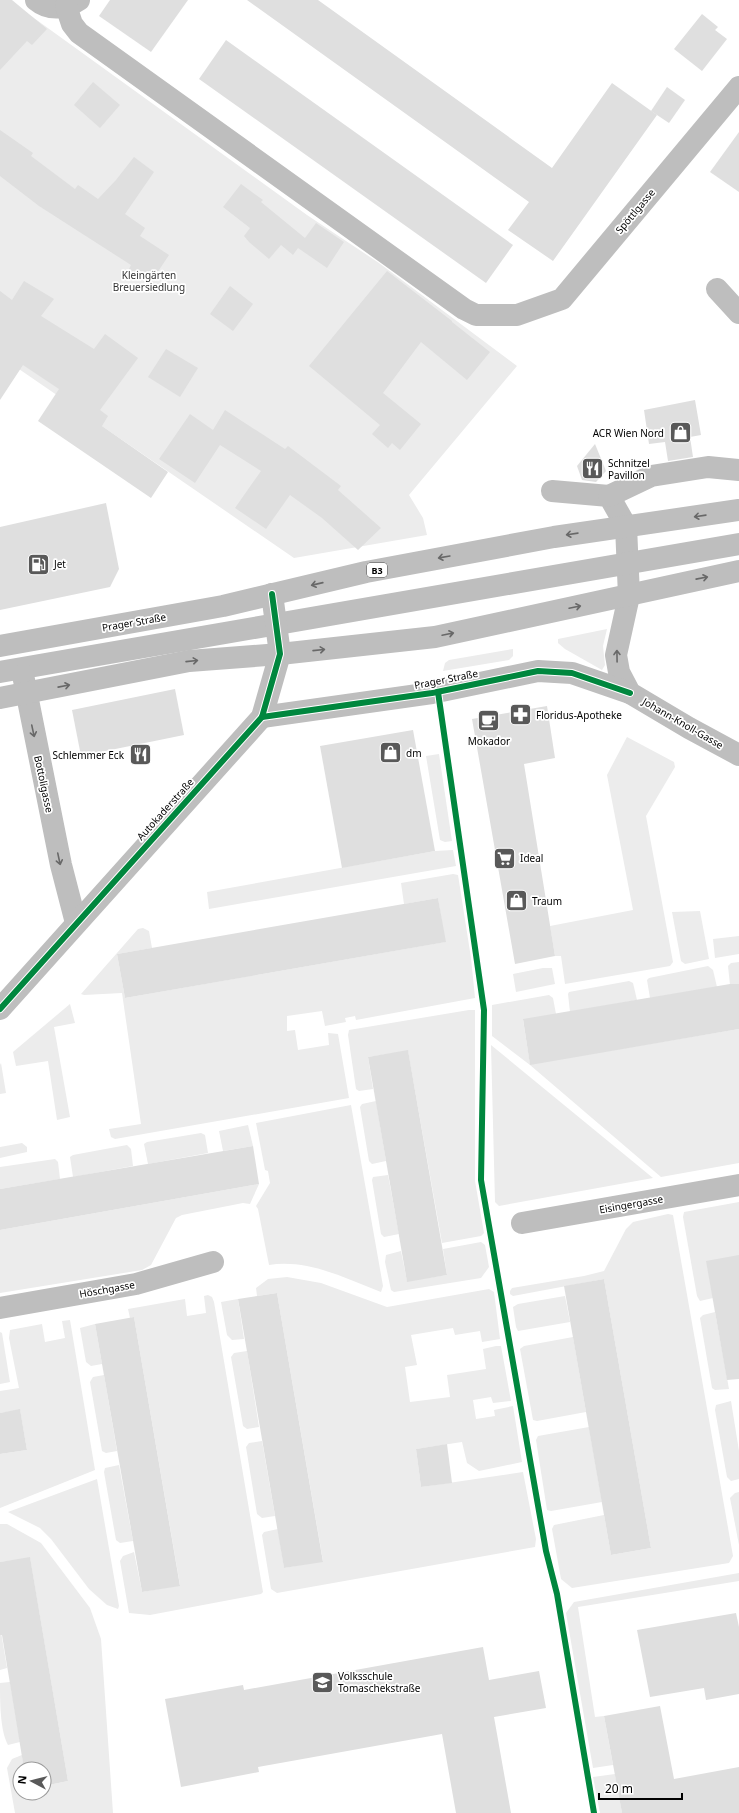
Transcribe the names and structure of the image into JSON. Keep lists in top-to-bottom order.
{
  "streets": {
    "street": [
      "Spöttlgasse",
      "B3",
      "Prager Straße",
      "Johann-Knoll-Gasse",
      "Bottoligasse",
      "Autokaderstraße",
      "Eisingergasse",
      "Höschgasse"
    ]
  },
  "crossings": [
    ["Prager Straße", "Johann-Knoll-Gasse"],
    ["Prager Straße", "Bottoligasse"],
    ["Prager Straße", "Autokaderstraße"],
    ["Bottoligasse", "Autokaderstraße"]
  ],
  "one_way": ["Bottoligasse"],
  "parks": ["Kleingärten Breuersiedlung"],
  "places": {
    "shop": ["ACR Wien Nord", "dm", "Traum"],
    "restaurant": ["Schnitzel Pavillon", "Schlemmer Eck"],
    "fuel station": ["Jet"],
    "pharmacy": ["Floridus-Apotheke"],
    "cafe": ["Mokador"],
    "supermarket": ["Ideal"],
    "school or university": ["Volksschule Tomaschekstraße"]
  },
  "scale_bar": "20 m",
  "north": "left"
}
